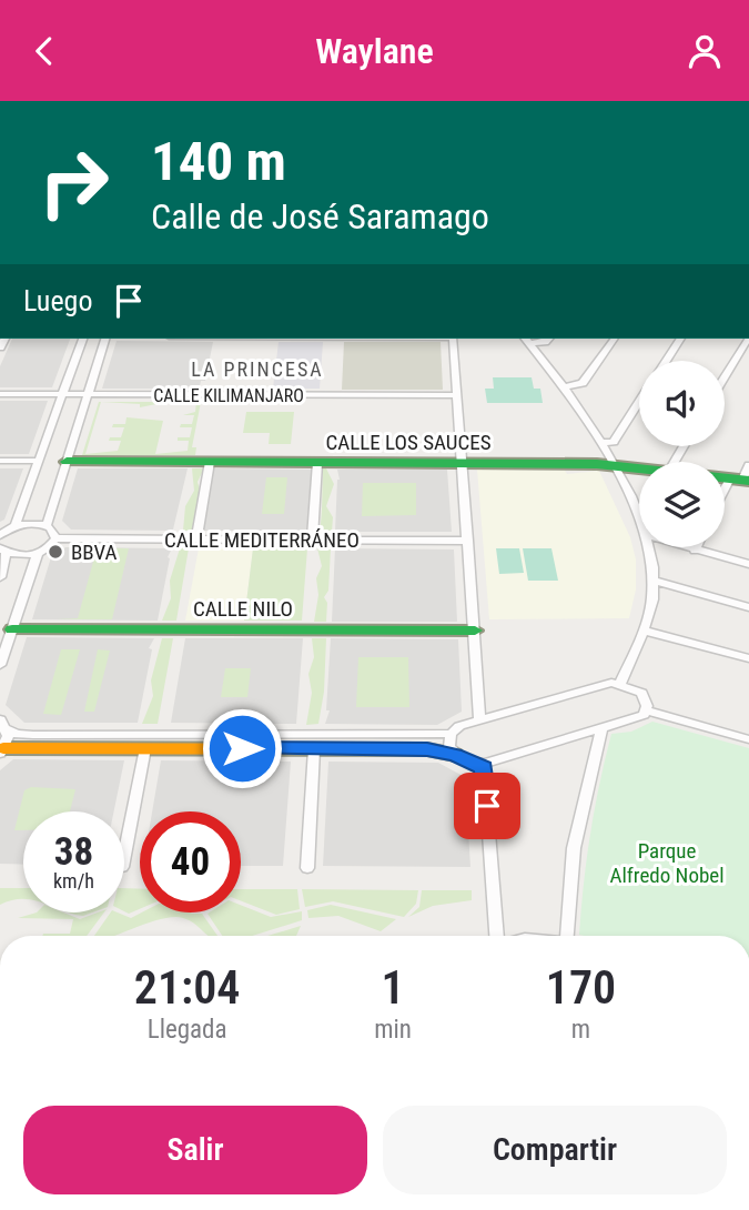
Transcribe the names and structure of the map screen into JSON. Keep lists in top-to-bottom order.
{
  "streets": {
    "main road": ["CALLE LOS SAUCES", "CALLE NILO"],
    "street": ["CALLE KILIMANJARO", "CALLE MEDITERRÁNEO"]
  },
  "districts": ["LA PRINCESA"],
  "parks": ["Parque Alfredo Nobel"],
  "places": ["BBVA"],
  "page": {
    "header": "Waylane",
    "turn": ["140 m", "Calle de José Saramago"],
    "then": "Luego",
    "speed": "38 km/h",
    "limit": "40",
    "eta": [
      "21:04",
      "Llegada",
      "1",
      "min",
      "170",
      "m"
    ],
    "buttons": ["Salir", "Compartir"]
  }
}
